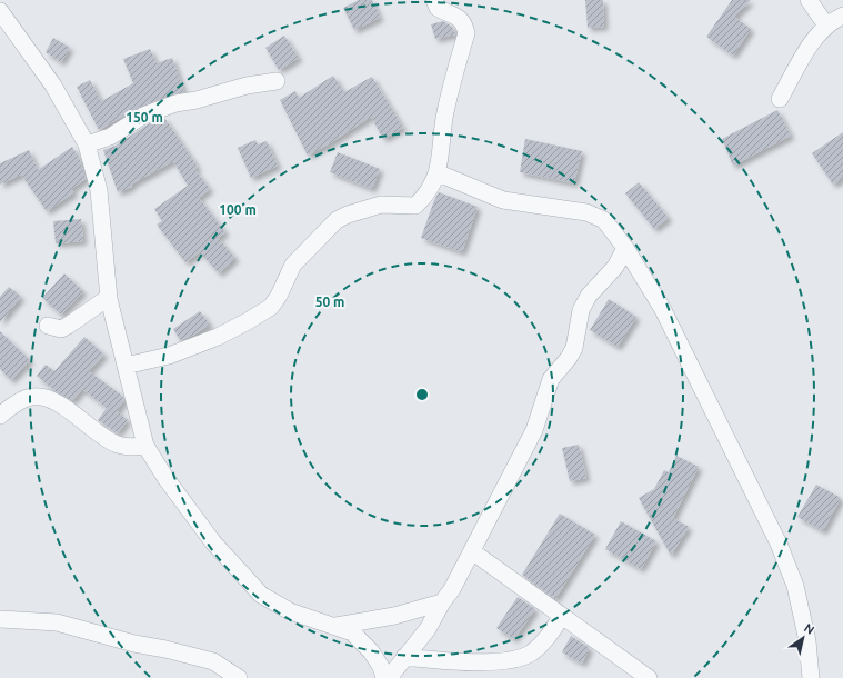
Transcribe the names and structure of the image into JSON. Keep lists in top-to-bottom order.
{
  "north": "top right",
  "rings": ["150 m", "100 m", "50 m"]
}
